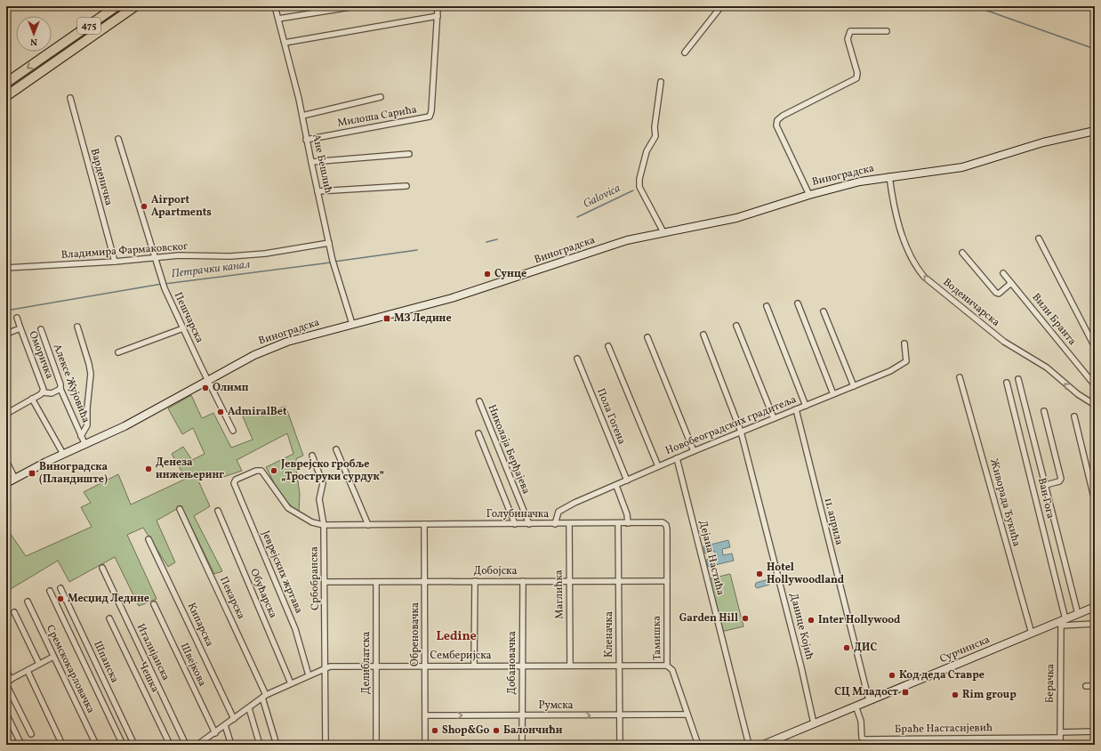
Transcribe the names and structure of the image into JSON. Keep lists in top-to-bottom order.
{
  "streets": {
    "highway": ["475"],
    "street": [
      "Милоша Сарића",
      "Ане Бешлић",
      "Виноградска",
      "Варденичка",
      "Владимира Фармаковског",
      "Воденичарска",
      "Пешчарска",
      "Вили Бранта",
      "Оморичка",
      "Алексе Жујовића",
      "Пола Гогена",
      "Новобеоградских градитеља",
      "Николаја Берђајева",
      "Ван Гога",
      "Живорада Ђукића",
      "Голубиначка",
      "11. априла",
      "Дејана Настића",
      "Добојска",
      "Јеврејских жртава",
      "Србобранска",
      "Обућарска",
      "Маглићка",
      "Пекарска",
      "Кипарска",
      "Данице Којић",
      "Обреновачка",
      "Кленачка",
      "Тамишка",
      "Сурчинска",
      "Италијанска",
      "Семберијска",
      "Шпанска",
      "Делиблатска",
      "Добановачка",
      "Швејкова",
      "Сремскокарловачка",
      "Чешка",
      "Берачка",
      "Румска",
      "Браће Настасијевић"
    ]
  },
  "crossings": [
    ["Милоша Сарића", "Ане Бешлић"],
    ["Ане Бешлић", "Виноградска"],
    ["Ане Бешлић", "Владимира Фармаковског"],
    ["Виноградска", "Воденичарска"],
    ["Виноградска", "Пешчарска"],
    ["Виноградска", "Алексе Жујовића"],
    ["Варденичка", "Владимира Фармаковског"],
    ["Владимира Фармаковског", "Пешчарска"],
    ["Пола Гогена", "Новобеоградских градитеља"],
    ["Новобеоградских градитеља", "Голубиначка"],
    ["Новобеоградских градитеља", "11. априла"],
    ["Новобеоградских градитеља", "Дејана Настића"],
    ["Новобеоградских градитеља", "Данице Којић"],
    ["Николаја Берђајева", "Голубиначка"],
    ["Ван Гога", "Сурчинска"],
    ["Ван Гога", "Берачка"],
    ["Живорада Ђукића", "Сурчинска"],
    ["Голубиначка", "Јеврејских жртава"],
    ["Голубиначка", "Србобранска"],
    ["Голубиначка", "Маглићка"],
    ["Голубиначка", "Обреновачка"],
    ["Голубиначка", "Кленачка"],
    ["Голубиначка", "Тамишка"],
    ["11. априла", "Сурчинска"],
    ["Добојска", "Србобранска"],
    ["Добојска", "Маглићка"],
    ["Добојска", "Обреновачка"],
    ["Добојска", "Кленачка"],
    ["Добојска", "Тамишка"],
    ["Добојска", "Делиблатска"],
    ["Добојска", "Добановачка"],
    ["Јеврејских жртава", "Србобранска"],
    ["Јеврејских жртава", "Семберијска"],
    ["Србобранска", "Семберијска"],
    ["Обућарска", "Семберијска"],
    ["Маглићка", "Семберијска"],
    ["Пекарска", "Семберијска"],
    ["Кипарска", "Семберијска"],
    ["Данице Којић", "Сурчинска"],
    ["Обреновачка", "Семберијска"],
    ["Обреновачка", "Румска"],
    ["Кленачка", "Семберијска"],
    ["Кленачка", "Румска"],
    ["Тамишка", "Семберијска"],
    ["Тамишка", "Румска"],
    ["Сурчинска", "Берачка"],
    ["Сурчинска", "Браће Настасијевић"],
    ["Семберијска", "Делиблатска"],
    ["Семберијска", "Добановачка"],
    ["Семберијска", "Швејкова"],
    ["Добановачка", "Румска"],
    ["Берачка", "Браће Настасијевић"]
  ],
  "one_way": ["Воденичарска", "Румска"],
  "districts": ["Ledine"],
  "water": ["Galovica", "Петрачки канал"],
  "places": {
    "other": [
      "Airport Apartments",
      "Сунце",
      "Олимп",
      "AdmiralBet",
      "Денеза инжењеринг",
      "Јеврејско гробље „Троструки сурдук”",
      "Hotel Hollywoodland",
      "Месџид Ледине",
      "Garden Hill",
      "Inter Hollywood",
      "ДИС",
      "Код деда Ставре",
      "Rim group",
      "Shop&Go",
      "Балончићи"
    ],
    "transit": ["МЗ Ледине", "Виноградска (Пландиште)", "СЦ Младост"]
  },
  "north": "bottom"
}
